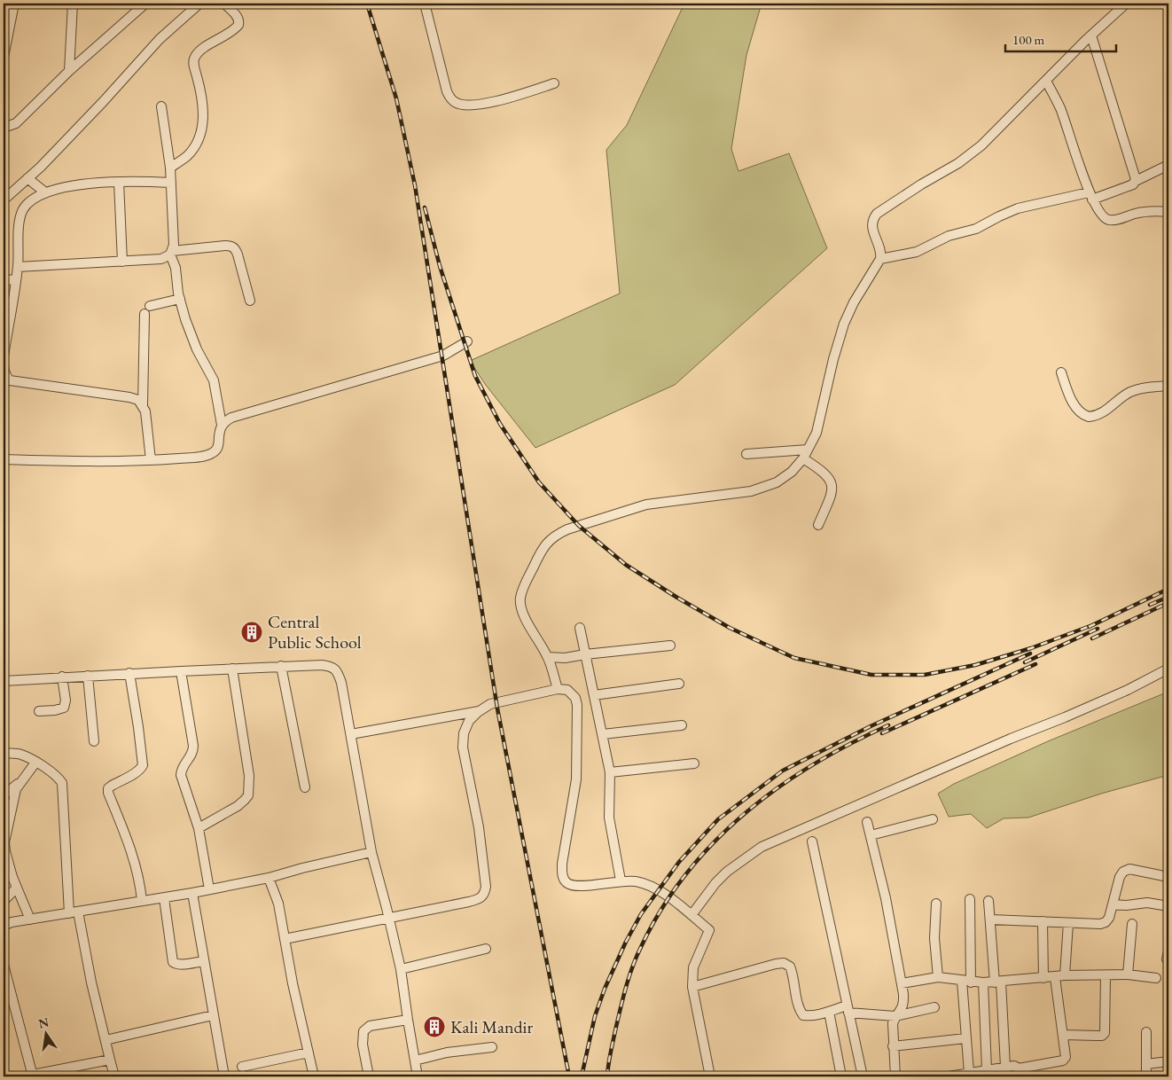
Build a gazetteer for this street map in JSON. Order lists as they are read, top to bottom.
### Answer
{
  "places": {
    "building": ["Central Public School", "Kali Mandir"]
  },
  "scale_bar": "100 m",
  "north": "top"
}
